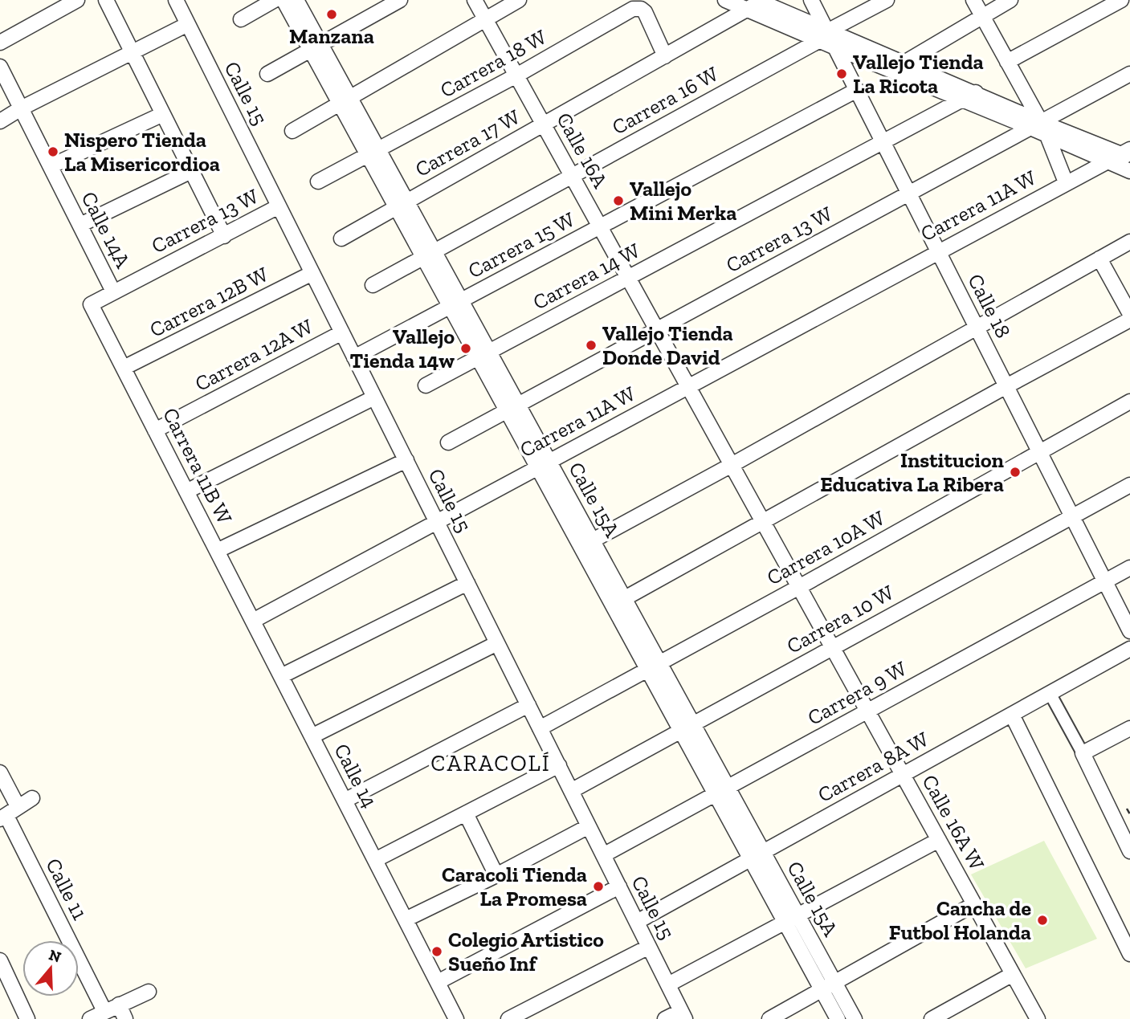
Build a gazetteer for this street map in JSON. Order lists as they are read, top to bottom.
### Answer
{
  "streets": {
    "street": [
      "Carrera 18 W",
      "Calle 15",
      "Carrera 16 W",
      "Carrera 17 W",
      "Calle 16A",
      "Carrera 11A W",
      "Carrera 13 W",
      "Calle 14A",
      "Carrera 15 W",
      "Carrera 14 W",
      "Carrera 12B W",
      "Calle 18",
      "Carrera 12A W",
      "Carrera 11B W",
      "Calle 15A",
      "Carrera 10A W",
      "Carrera 10 W",
      "Carrera 9 W",
      "Carrera 8A W",
      "Calle 14",
      "Calle 16A W",
      "Calle 11"
    ]
  },
  "crossings": [
    ["Carrera 18 W", "Carrera 17 W"],
    ["Carrera 18 W", "Calle 16A"],
    ["Carrera 18 W", "Calle 15A"],
    ["Calle 15", "Carrera 11A W"],
    ["Calle 15", "Carrera 13 W"],
    ["Calle 15", "Carrera 15 W"],
    ["Calle 15", "Carrera 12B W"],
    ["Calle 15", "Carrera 12A W"],
    ["Calle 15", "Carrera 11B W"],
    ["Calle 15", "Carrera 10A W"],
    ["Calle 15", "Carrera 10 W"],
    ["Calle 15", "Carrera 9 W"],
    ["Calle 15", "Carrera 8A W"],
    ["Carrera 16 W", "Calle 16A"],
    ["Carrera 16 W", "Calle 15A"],
    ["Carrera 17 W", "Calle 16A"],
    ["Carrera 17 W", "Calle 15A"],
    ["Calle 16A", "Carrera 11A W"],
    ["Calle 16A", "Carrera 13 W"],
    ["Calle 16A", "Carrera 15 W"],
    ["Calle 16A", "Carrera 14 W"],
    ["Calle 16A", "Carrera 10A W"],
    ["Calle 16A", "Calle 16A W"],
    ["Carrera 11A W", "Calle 18"],
    ["Carrera 11A W", "Calle 15A"],
    ["Carrera 11A W", "Calle 14"],
    ["Carrera 13 W", "Calle 14A"],
    ["Carrera 13 W", "Calle 18"],
    ["Carrera 13 W", "Carrera 11B W"],
    ["Carrera 13 W", "Calle 15A"],
    ["Carrera 15 W", "Calle 18"],
    ["Carrera 15 W", "Calle 15A"],
    ["Carrera 14 W", "Calle 18"],
    ["Carrera 14 W", "Calle 15A"],
    ["Carrera 12B W", "Carrera 11B W"],
    ["Calle 18", "Carrera 10A W"],
    ["Calle 18", "Carrera 10 W"],
    ["Calle 18", "Carrera 9 W"],
    ["Carrera 12A W", "Carrera 11B W"],
    ["Carrera 11B W", "Calle 14"],
    ["Calle 15A", "Carrera 10A W"],
    ["Calle 15A", "Carrera 10 W"],
    ["Calle 15A", "Carrera 9 W"],
    ["Calle 15A", "Carrera 8A W"],
    ["Carrera 10A W", "Calle 16A W"],
    ["Carrera 10 W", "Calle 16A W"],
    ["Carrera 9 W", "Calle 16A W"],
    ["Carrera 8A W", "Calle 16A W"]
  ],
  "districts": ["CARACOLÍ"],
  "places": [
    "Manzana",
    "Vallejo Tienda La Ricota",
    "Nispero Tienda La Misericordioa",
    "Vallejo Mini Merka",
    "Vallejo Tienda Donde David",
    "Vallejo Tienda 14w",
    "Institucion Educativa La Ribera",
    "Caracoli Tienda La Promesa",
    "Cancha de Futbol Holanda",
    "Colegio Artistico Sueño Inf"
  ],
  "north": "top"
}
